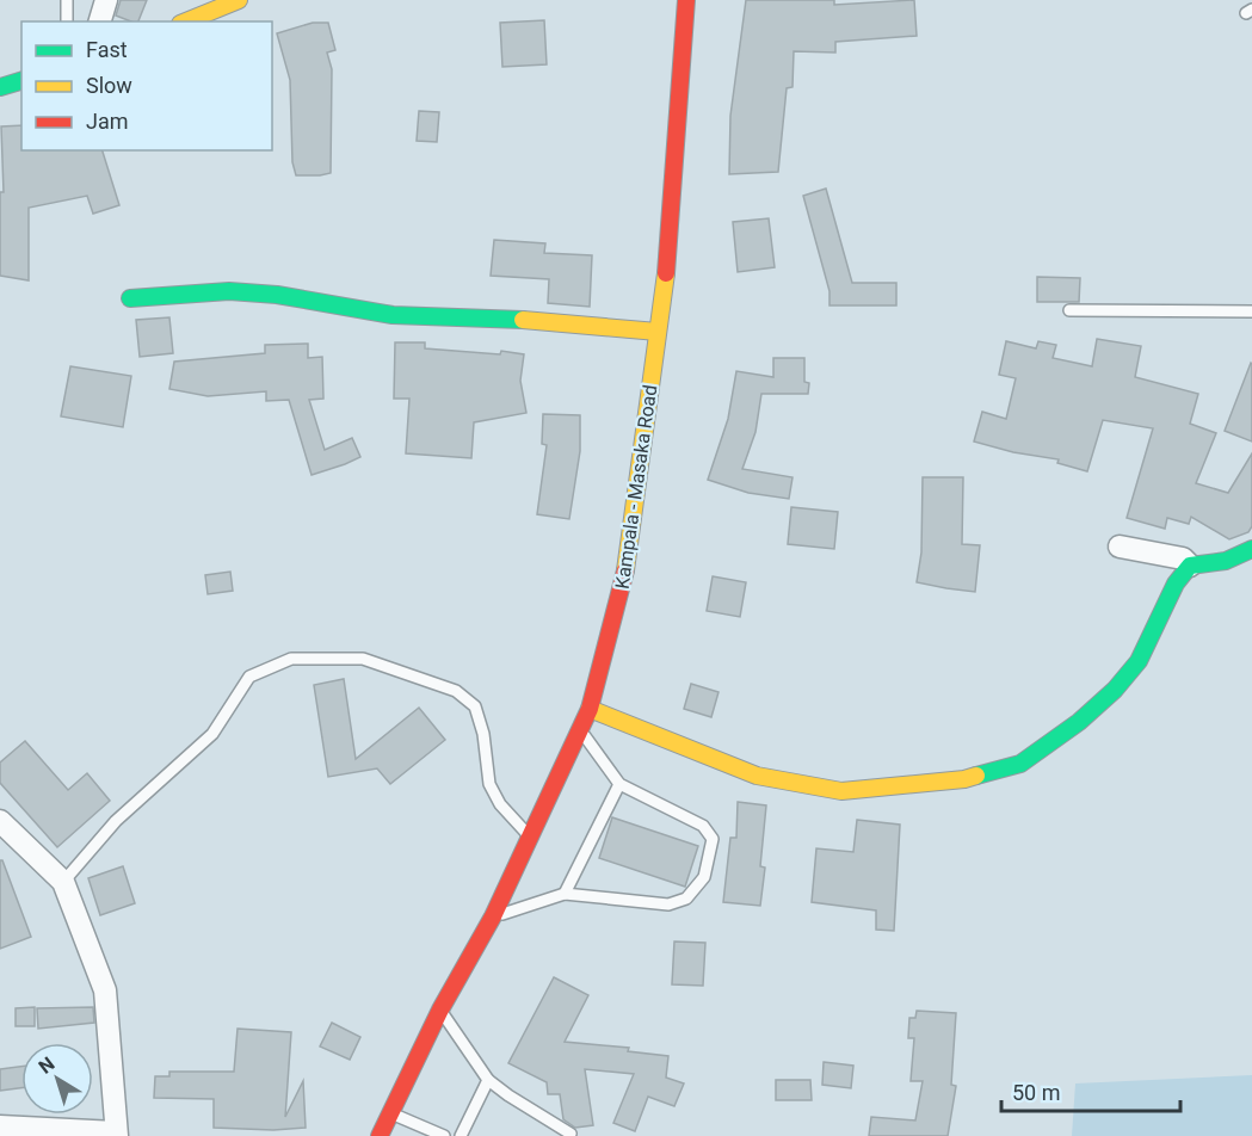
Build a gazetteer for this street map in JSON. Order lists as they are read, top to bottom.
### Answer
{
  "streets": {
    "street": ["Kampala - Masaka Road"]
  },
  "legend": ["Fast", "Slow", "Jam"],
  "scale_bar": "50 m",
  "north": "top left"
}
